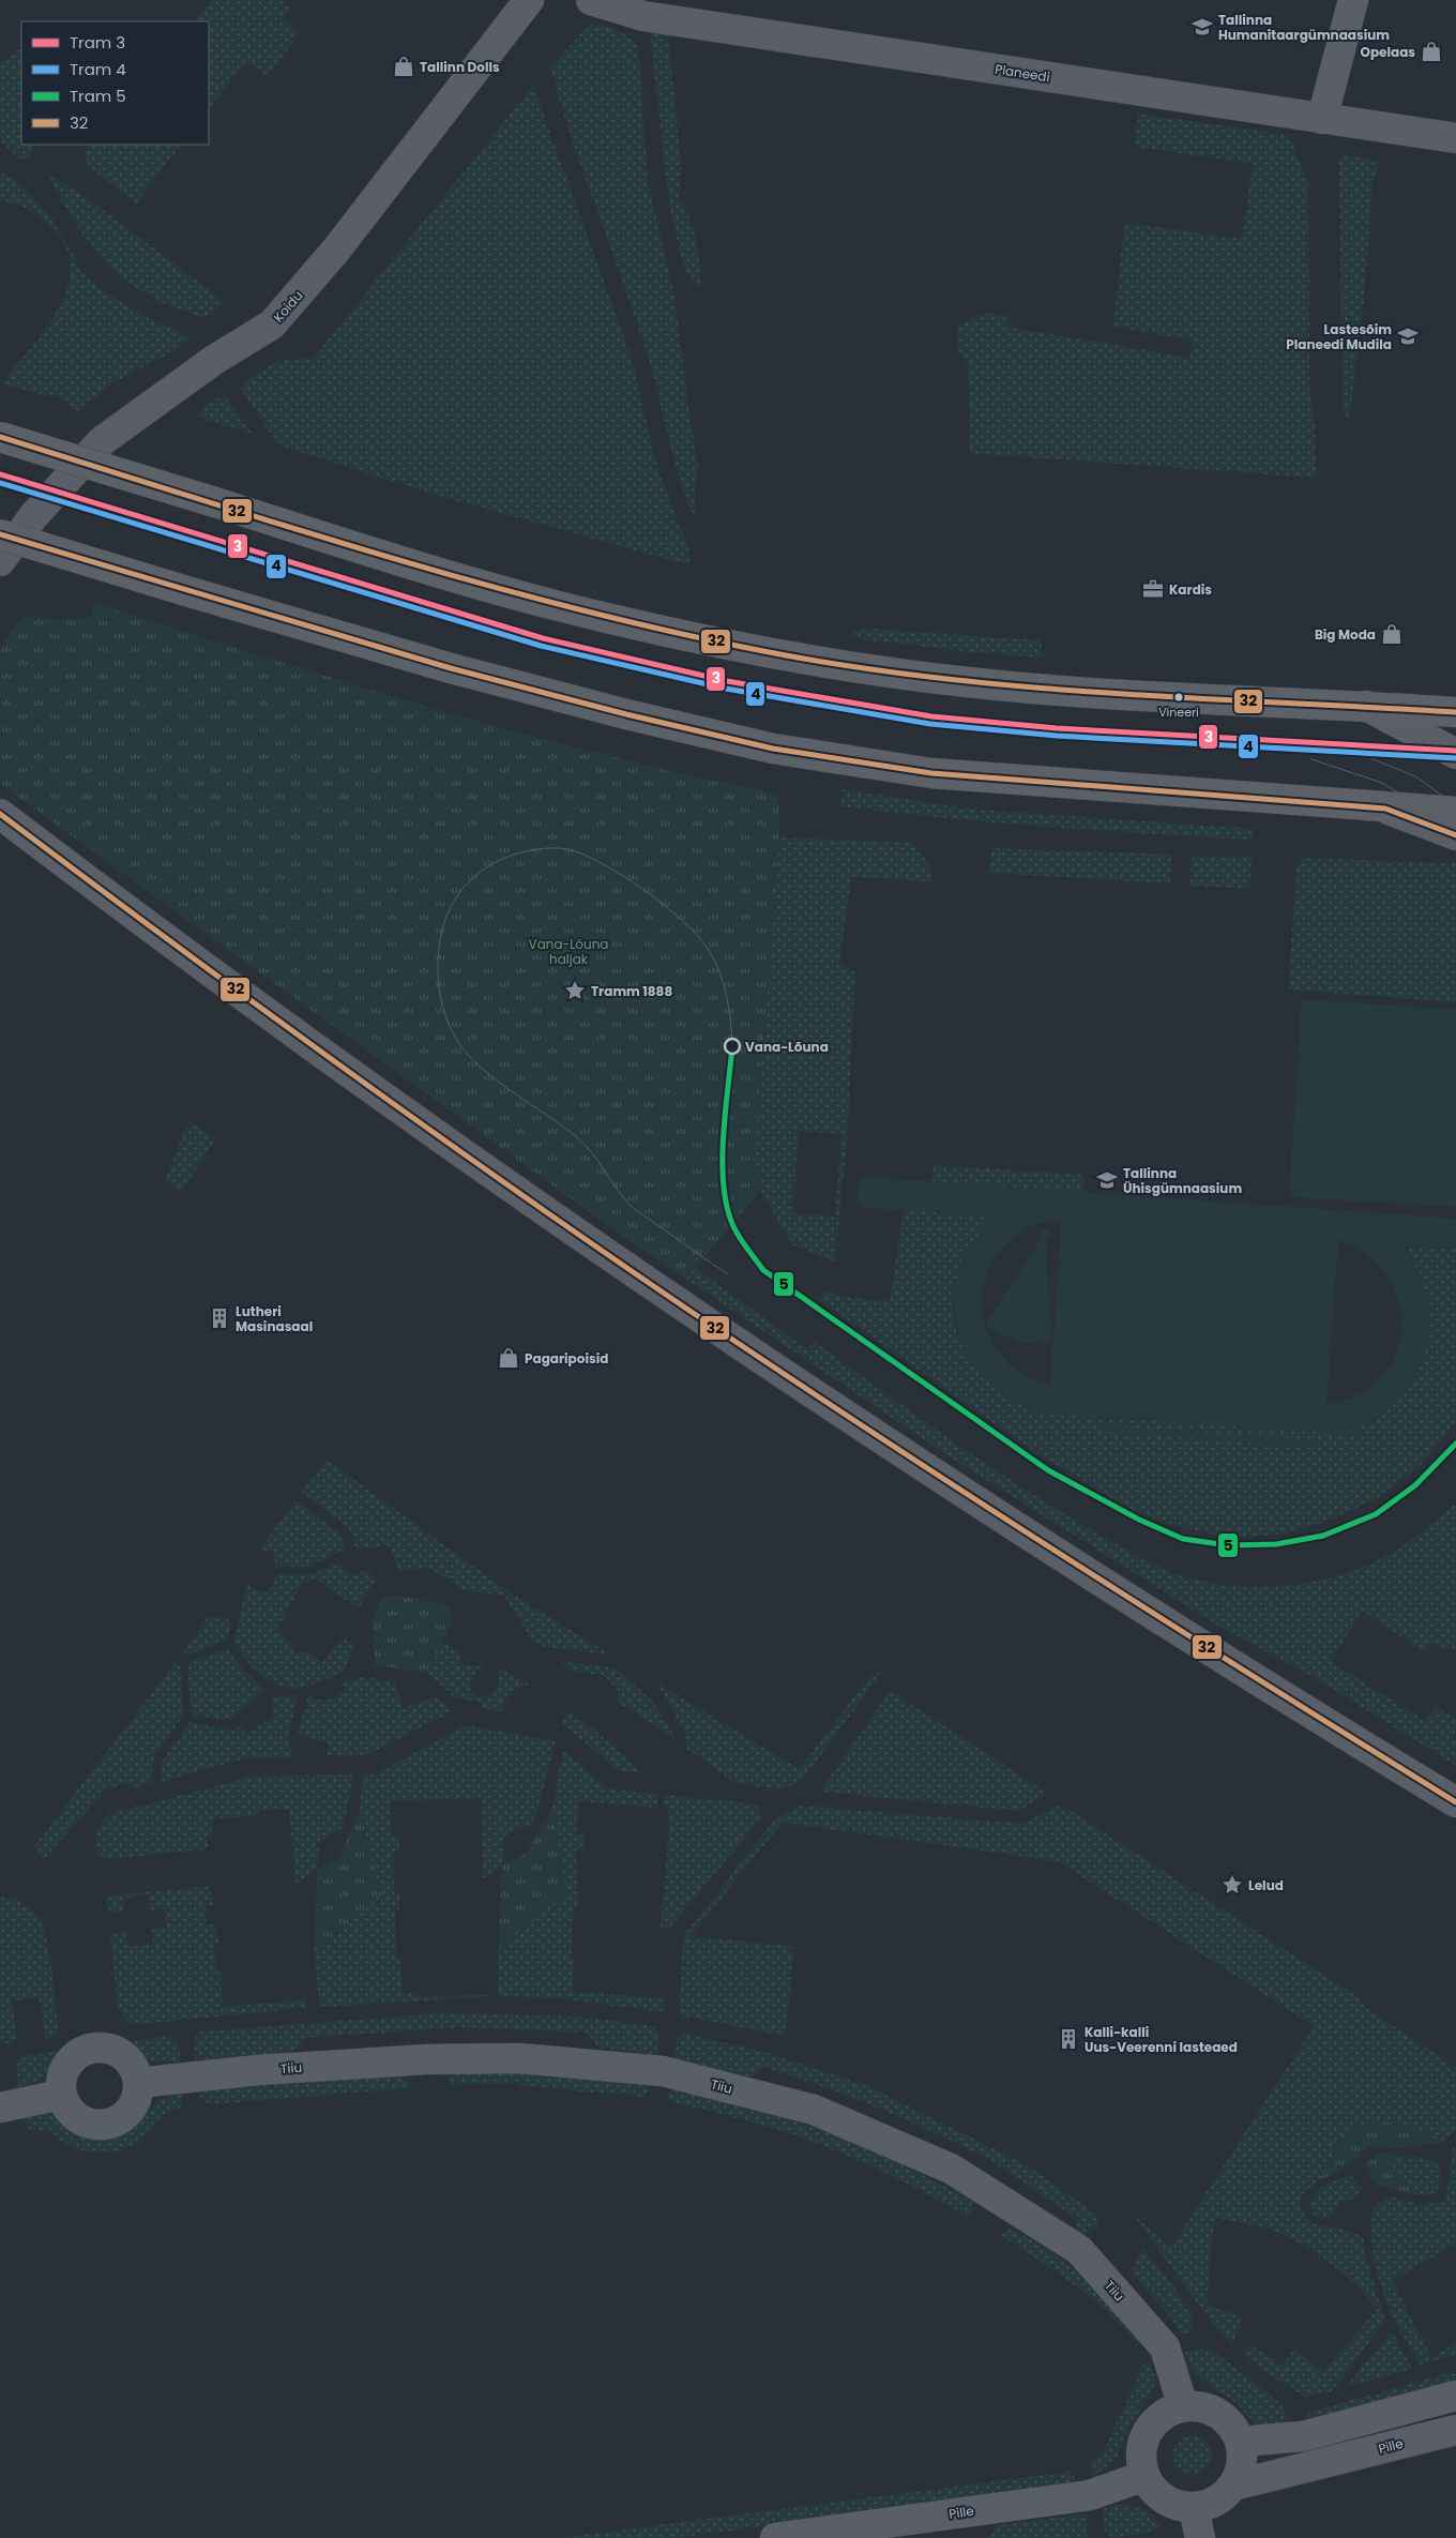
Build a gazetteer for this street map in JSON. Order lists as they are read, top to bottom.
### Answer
{
  "streets": {
    "street": [
      "Planeedi",
      "Koidu",
      "Tiiu",
      "Pille"
    ]
  },
  "crossings": [
    ["Tiiu", "Pille"]
  ],
  "parks": ["Vana-Lõuna haljak"],
  "places": {
    "school or university": ["Tallinna Humanitaargümnaasium", "Lastesõim Planeedi Mudila", "Tallinna Ühisgümnaasium"],
    "shop": [
      "Opelaas",
      "Tallinn Dolls",
      "Big Moda",
      "Pagaripoisid"
    ],
    "office": ["Kardis"],
    "other": ["Vineeri", "Vana-Lõuna"],
    "place": ["Tramm 1888", "Lelud"],
    "building": ["Lutheri Masinasaal", "Kalli-kalli Uus-Veerenni lasteaed"]
  },
  "lines": [
    "transit line 32",
    "tram line 3",
    "tram line 4",
    "tram line 5"
  ],
  "legend": [
    "Tram 3",
    "Tram 4",
    "Tram 5",
    "32"
  ]
}
